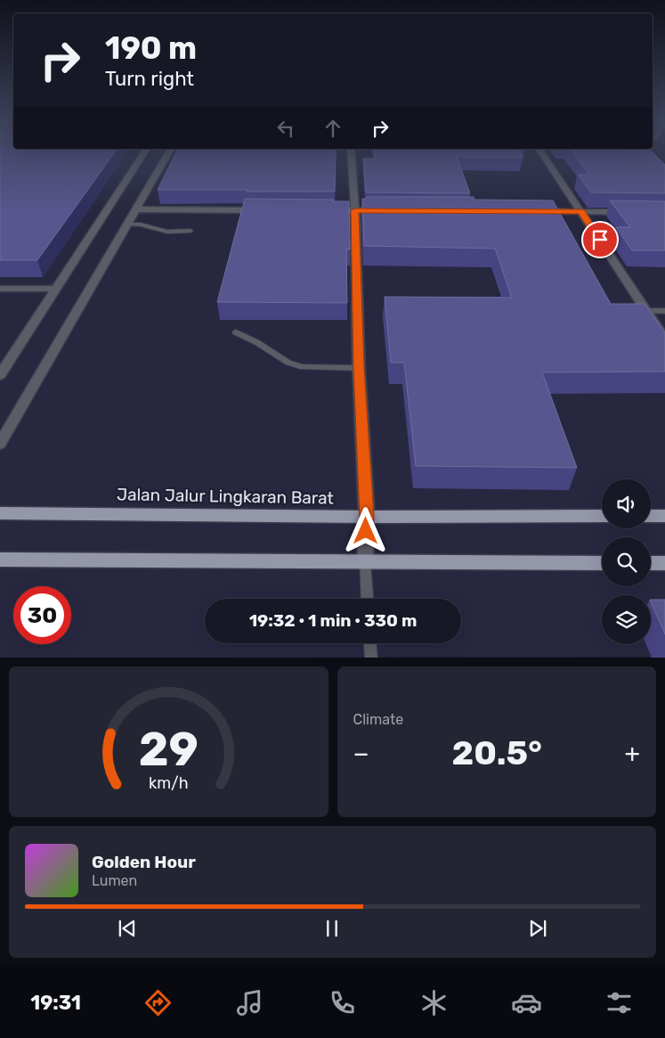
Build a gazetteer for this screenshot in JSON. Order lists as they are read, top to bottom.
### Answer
{
  "streets": {
    "main road": ["Jalan Jalur Lingkaran Barat"]
  },
  "page": {
    "turn": ["190 m", "Turn right"],
    "limit": "30",
    "trip": "19:32 · 1 min · 330 m",
    "tile": "Climate",
    "heat": ["−", "20.5°", "+"],
    "song": ["Golden Hour", "Lumen"],
    "tabs": "19:31",
    "gauge": ["29", "km/h"]
  }
}
